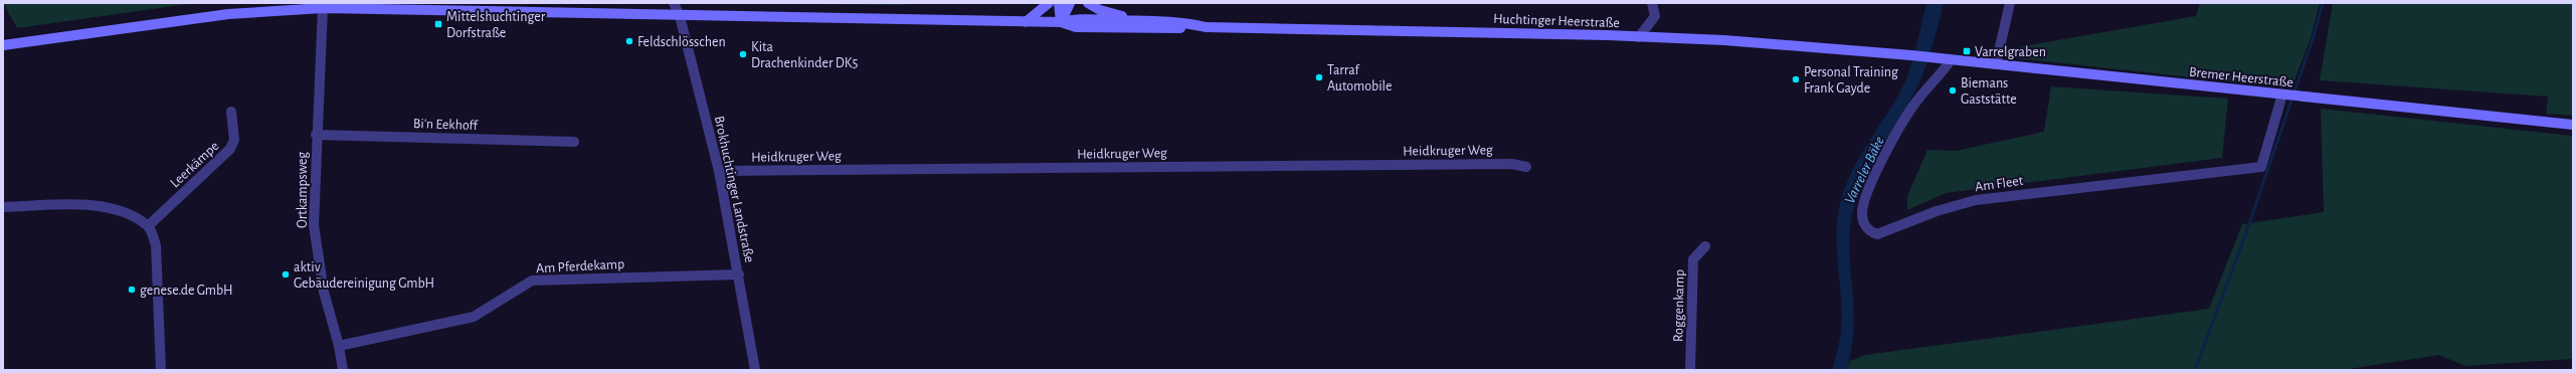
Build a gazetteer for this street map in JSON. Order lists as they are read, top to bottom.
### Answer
{
  "streets": {
    "main road": ["Huchtinger Heerstraße", "Bremer Heerstraße"],
    "street": [
      "Bi'n Eekhoff",
      "Heidkruger Weg",
      "Leerkämpe",
      "Am Fleet",
      "Brokhuchtinger Landstraße",
      "Ortkampsweg",
      "Am Pferdekamp",
      "Roggenkamp"
    ]
  },
  "crossings": [
    ["Huchtinger Heerstraße", "Bremer Heerstraße"],
    ["Huchtinger Heerstraße", "Brokhuchtinger Landstraße"],
    ["Huchtinger Heerstraße", "Ortkampsweg"],
    ["Bremer Heerstraße", "Am Fleet"],
    ["Bi'n Eekhoff", "Ortkampsweg"],
    ["Heidkruger Weg", "Brokhuchtinger Landstraße"],
    ["Brokhuchtinger Landstraße", "Am Pferdekamp"],
    ["Ortkampsweg", "Am Pferdekamp"]
  ],
  "water": ["Varreler Bäke"],
  "places": {
    "transit": ["Mittelshuchtinger Dorfstraße", "Varrelgraben"],
    "other": [
      "Feldschlösschen",
      "Kita Drachenkinder DK5",
      "Tarraf Automobile",
      "Personal Training Frank Gayde",
      "Biemans Gaststätte",
      "aktiv Gebäudereinigung GmbH",
      "genese.de GmbH"
    ]
  }
}
